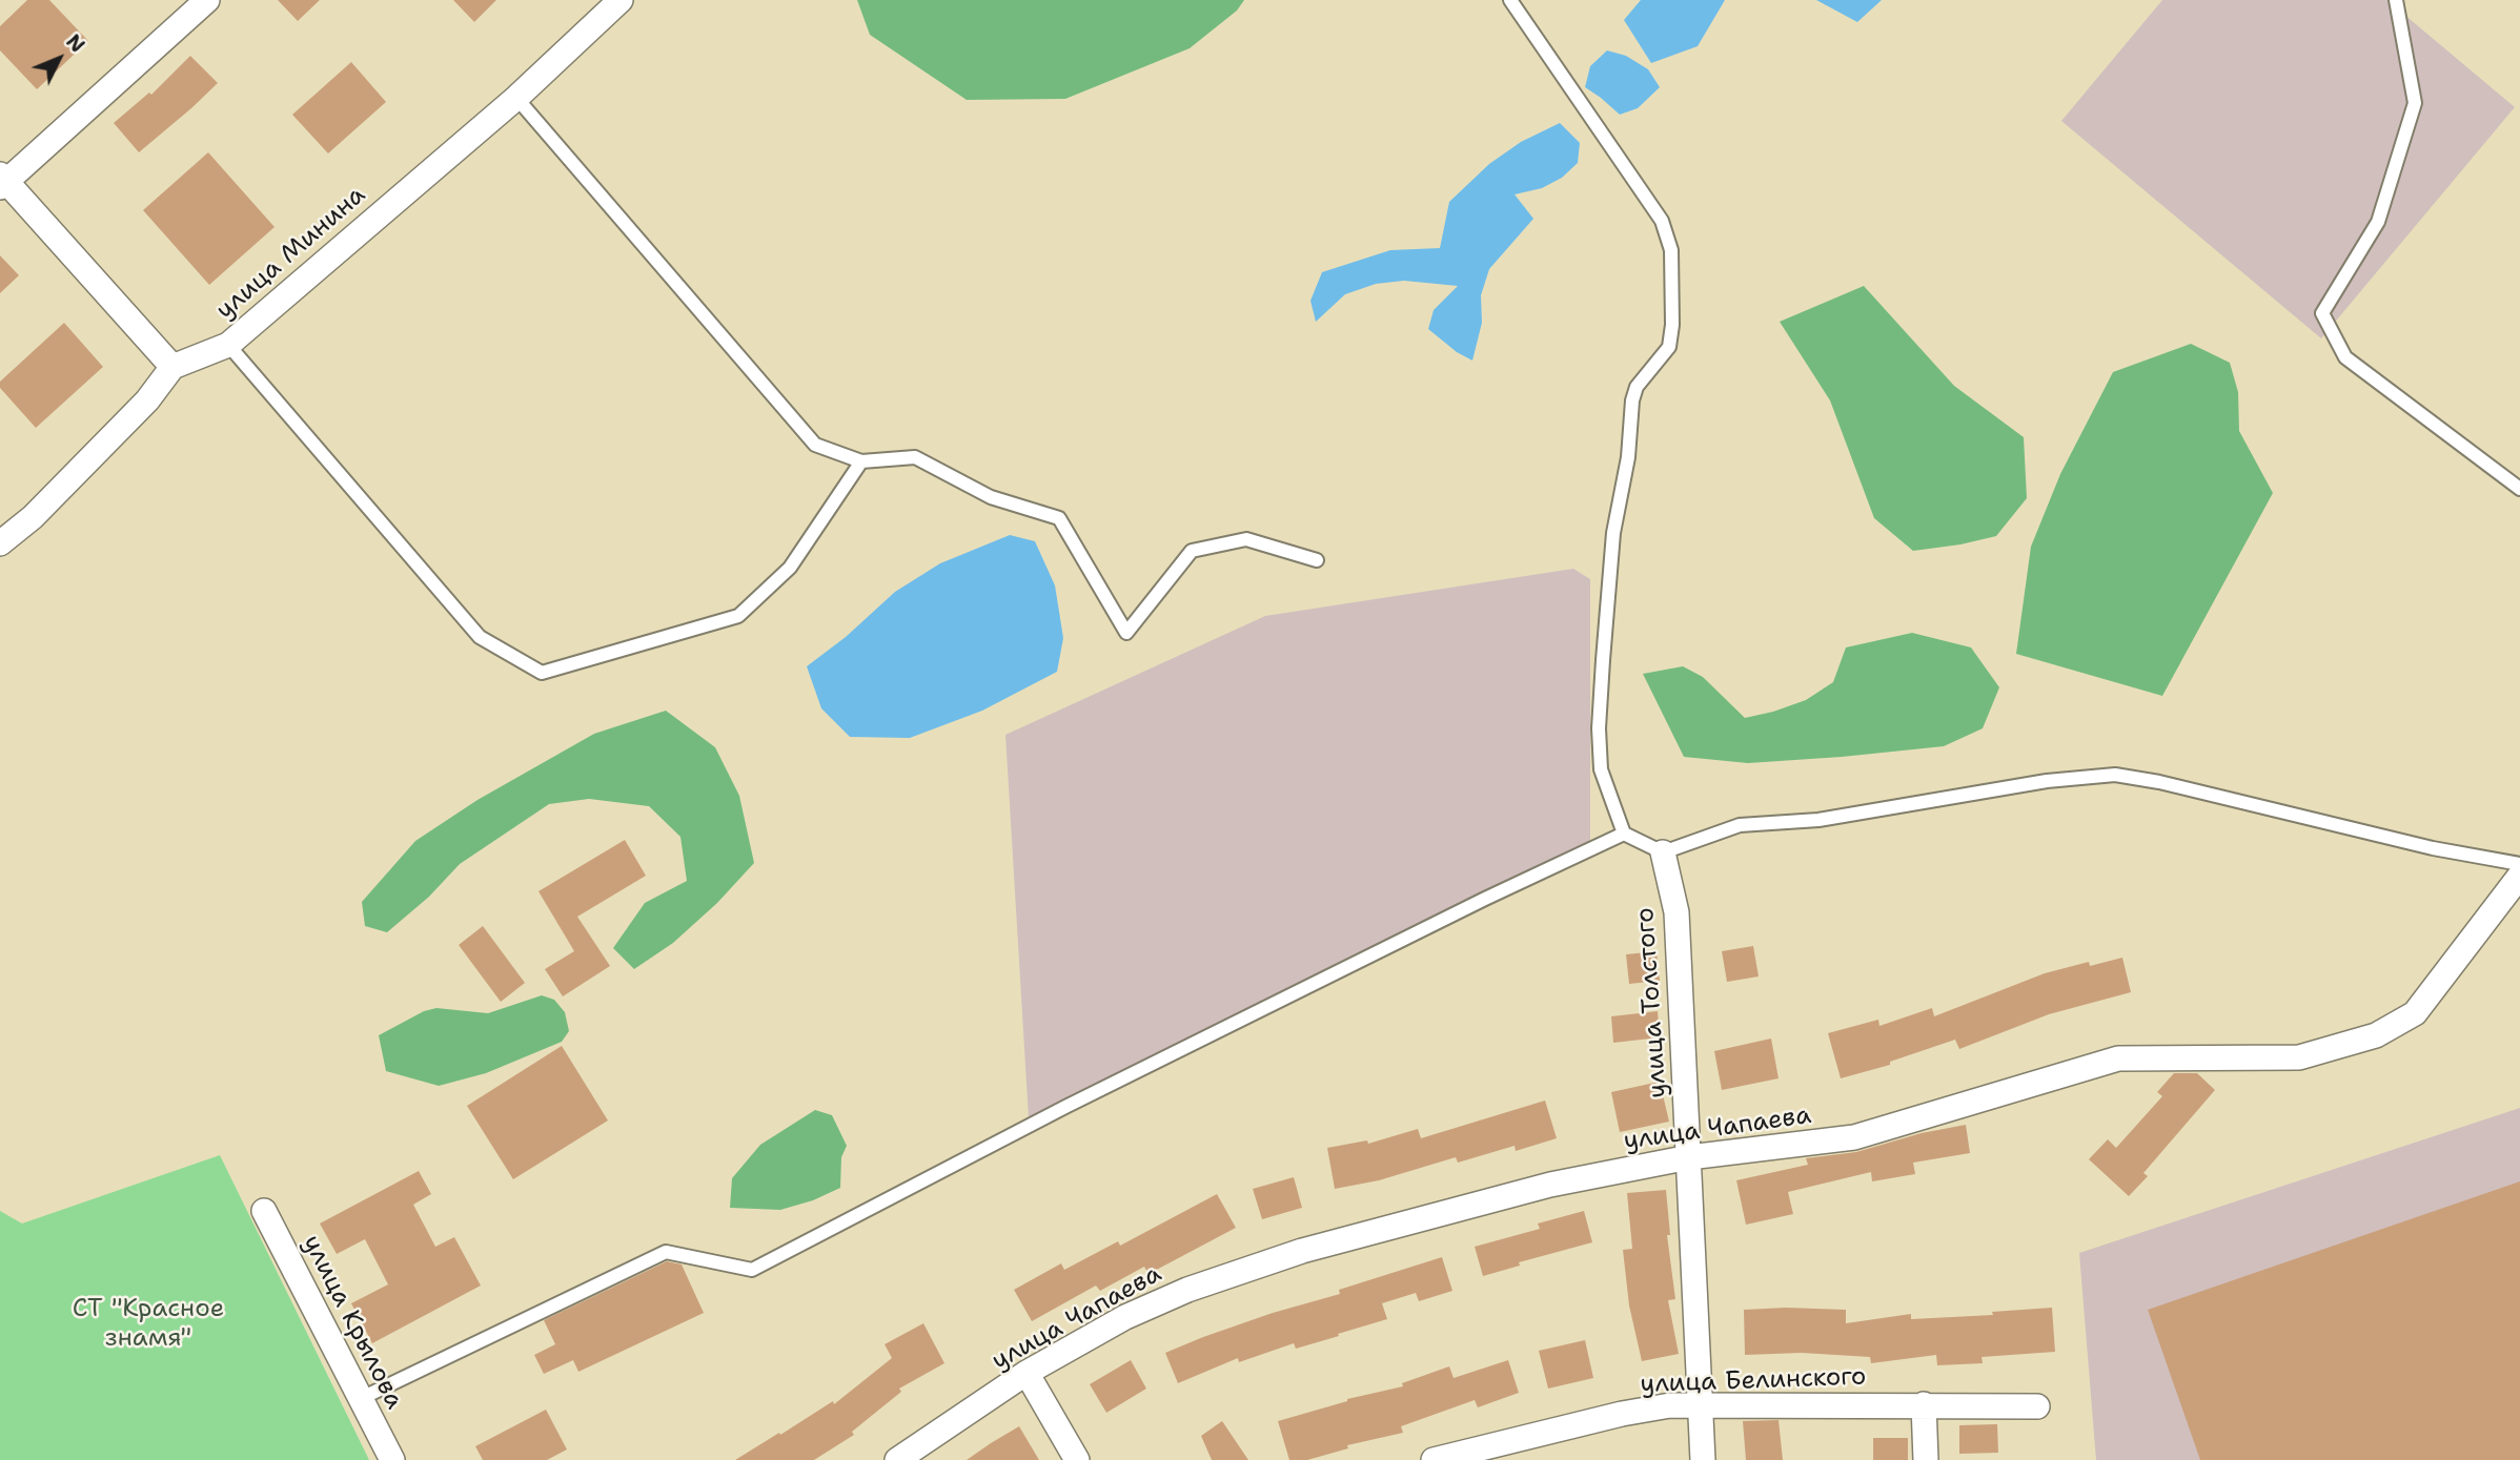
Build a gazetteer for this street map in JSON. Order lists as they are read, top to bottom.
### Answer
{
  "streets": {
    "street": [
      "улица Минина",
      "улица Толстого",
      "улица Чапаева",
      "улица Крылова",
      "улица Белинского"
    ]
  },
  "crossings": [
    ["улица Толстого", "улица Чапаева"],
    ["улица Толстого", "улица Белинского"]
  ],
  "parks": ["СТ \"Красное знамя\""],
  "north": "top right"
}
